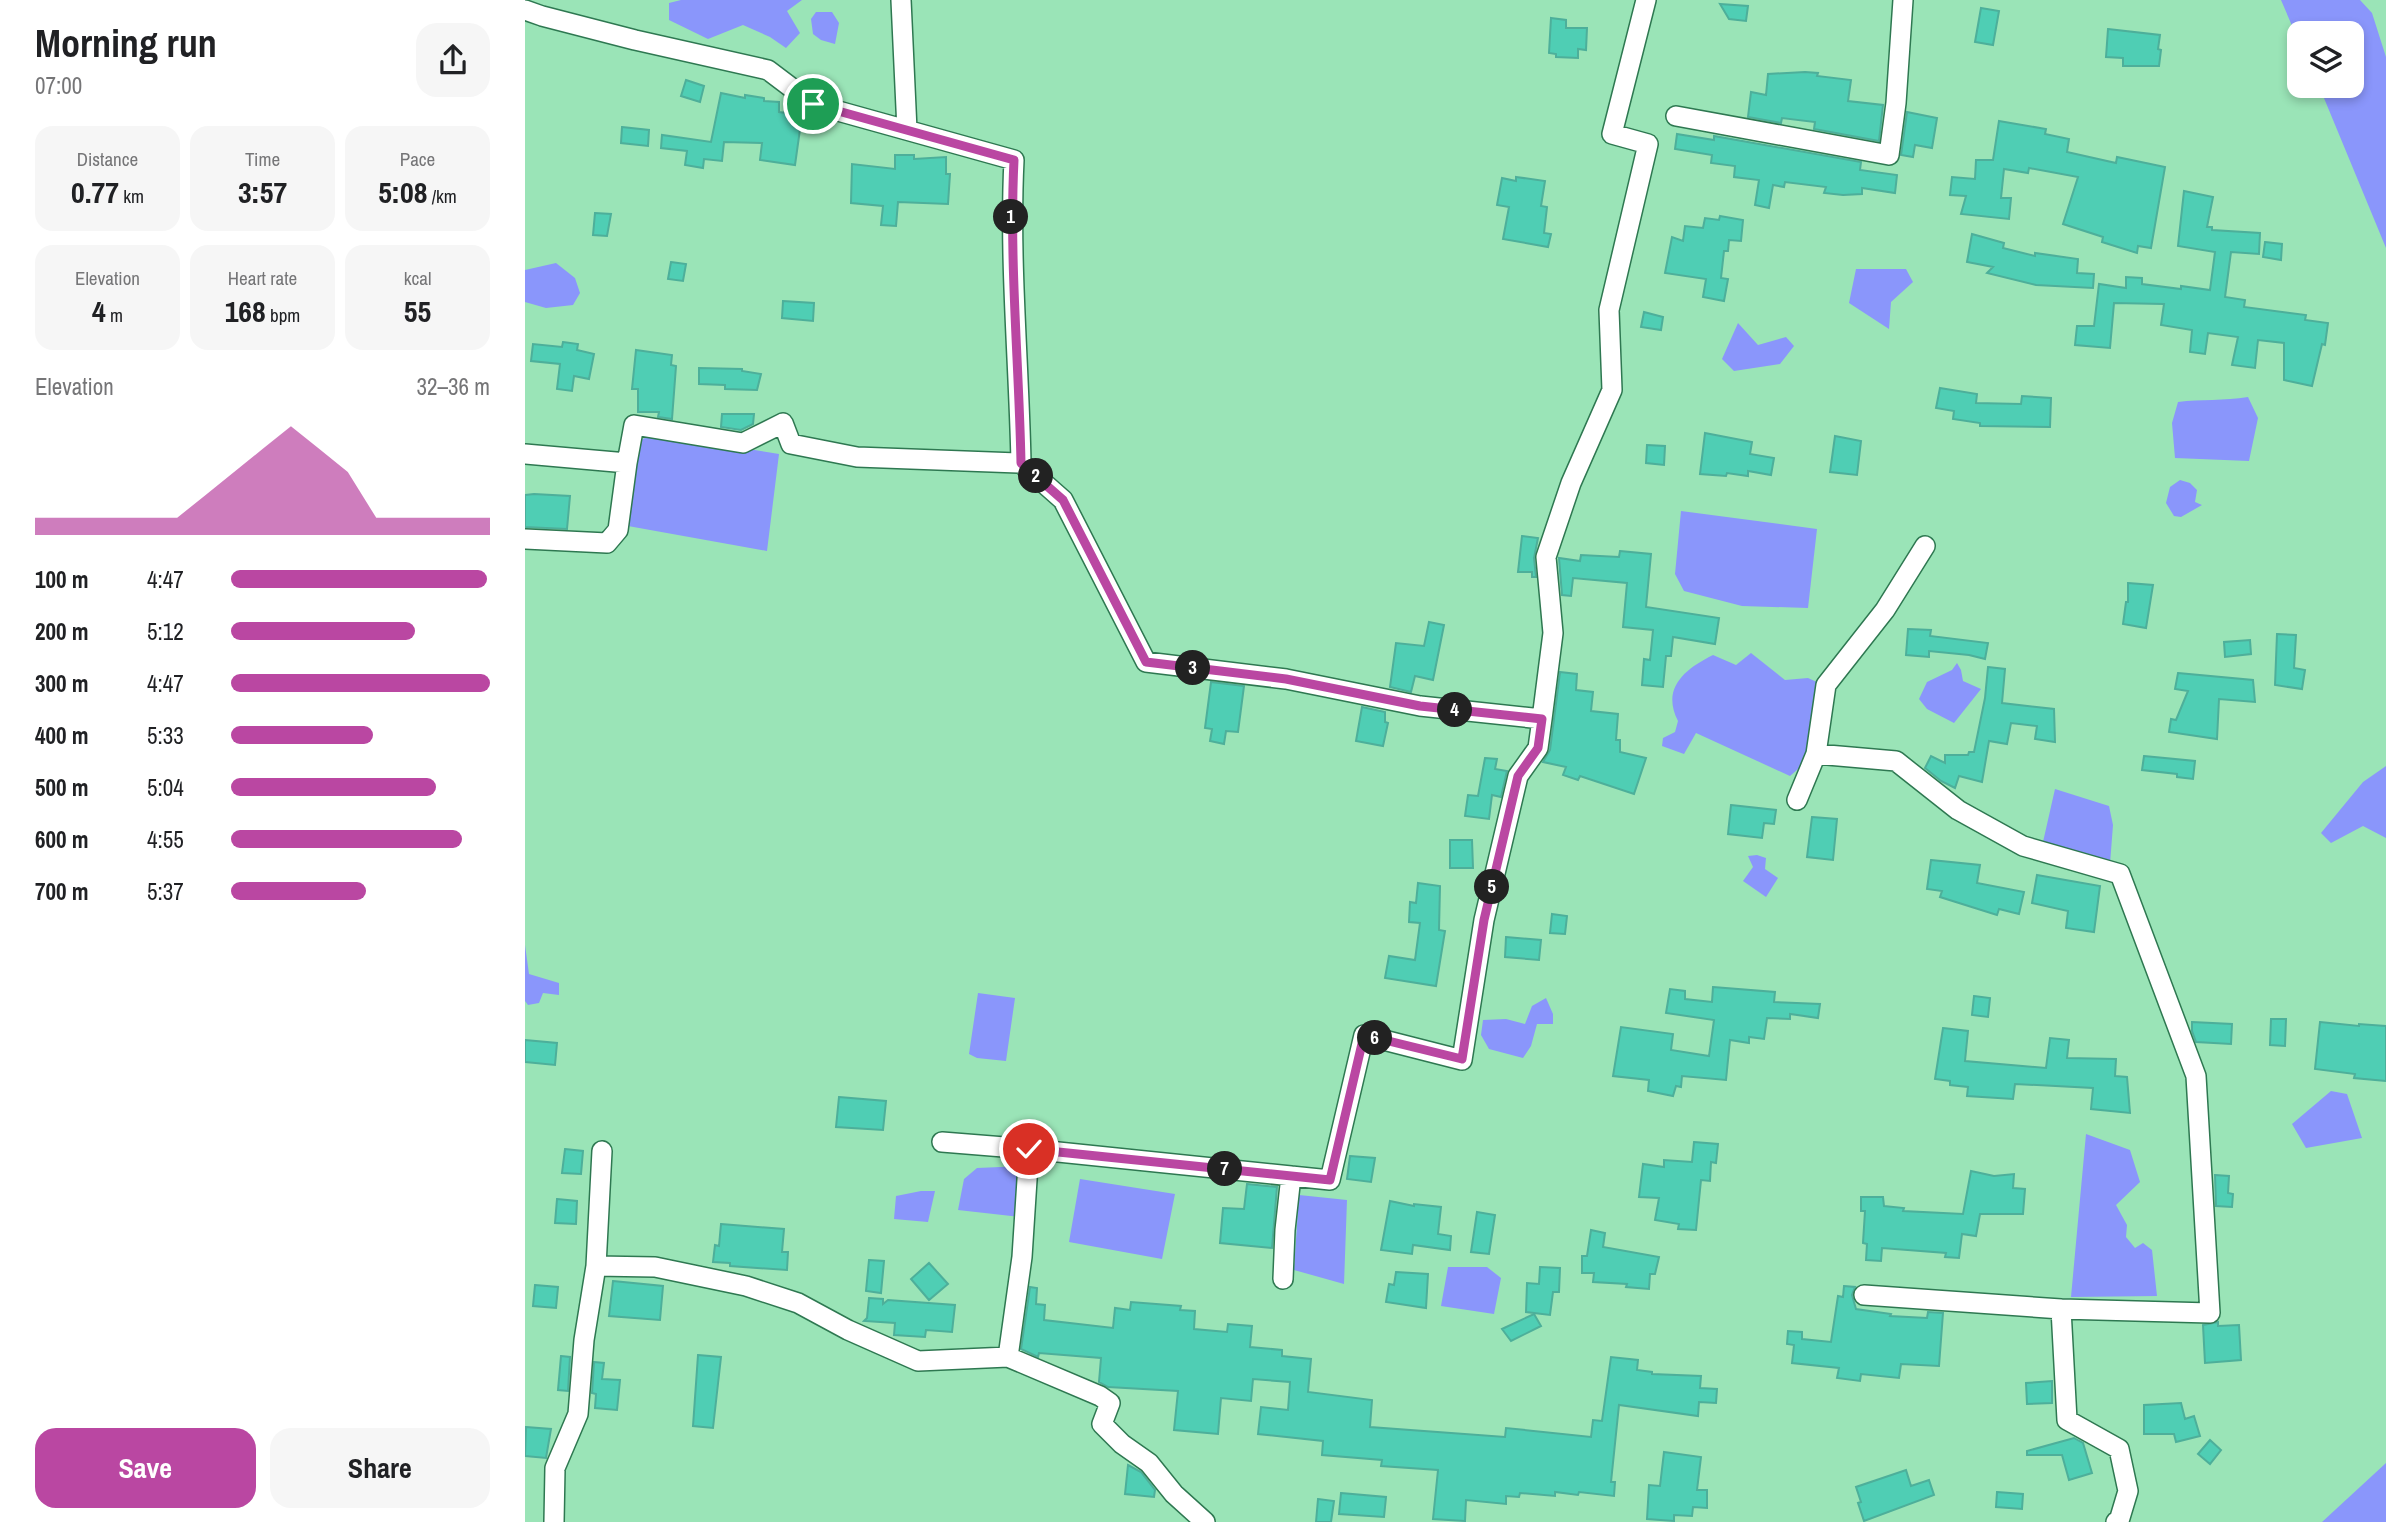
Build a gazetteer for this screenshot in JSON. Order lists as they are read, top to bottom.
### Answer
{
  "page": {
    "heading": ["Morning run", "07:00"],
    "stats": [
      ["Distance", "0.77 km"],
      ["Time", "3:57"],
      ["Pace", "5:08 /km"],
      ["Elevation", "4 m"],
      ["Heart rate", "168 bpm"],
      ["kcal", "55"]
    ],
    "pins": [
      "1",
      "2",
      "3",
      "4",
      "5",
      "6",
      "7"
    ],
    "chart": ["Elevation", "32–36 m"],
    "list": [
      {
        "name": "100 m",
        "note": "4:47"
      },
      {
        "name": "200 m",
        "note": "5:12"
      },
      {
        "name": "300 m",
        "note": "4:47"
      },
      {
        "name": "400 m",
        "note": "5:33"
      },
      {
        "name": "500 m",
        "note": "5:04"
      },
      {
        "name": "600 m",
        "note": "4:55"
      },
      {
        "name": "700 m",
        "note": "5:37"
      }
    ],
    "buttons": ["Save", "Share"]
  }
}
